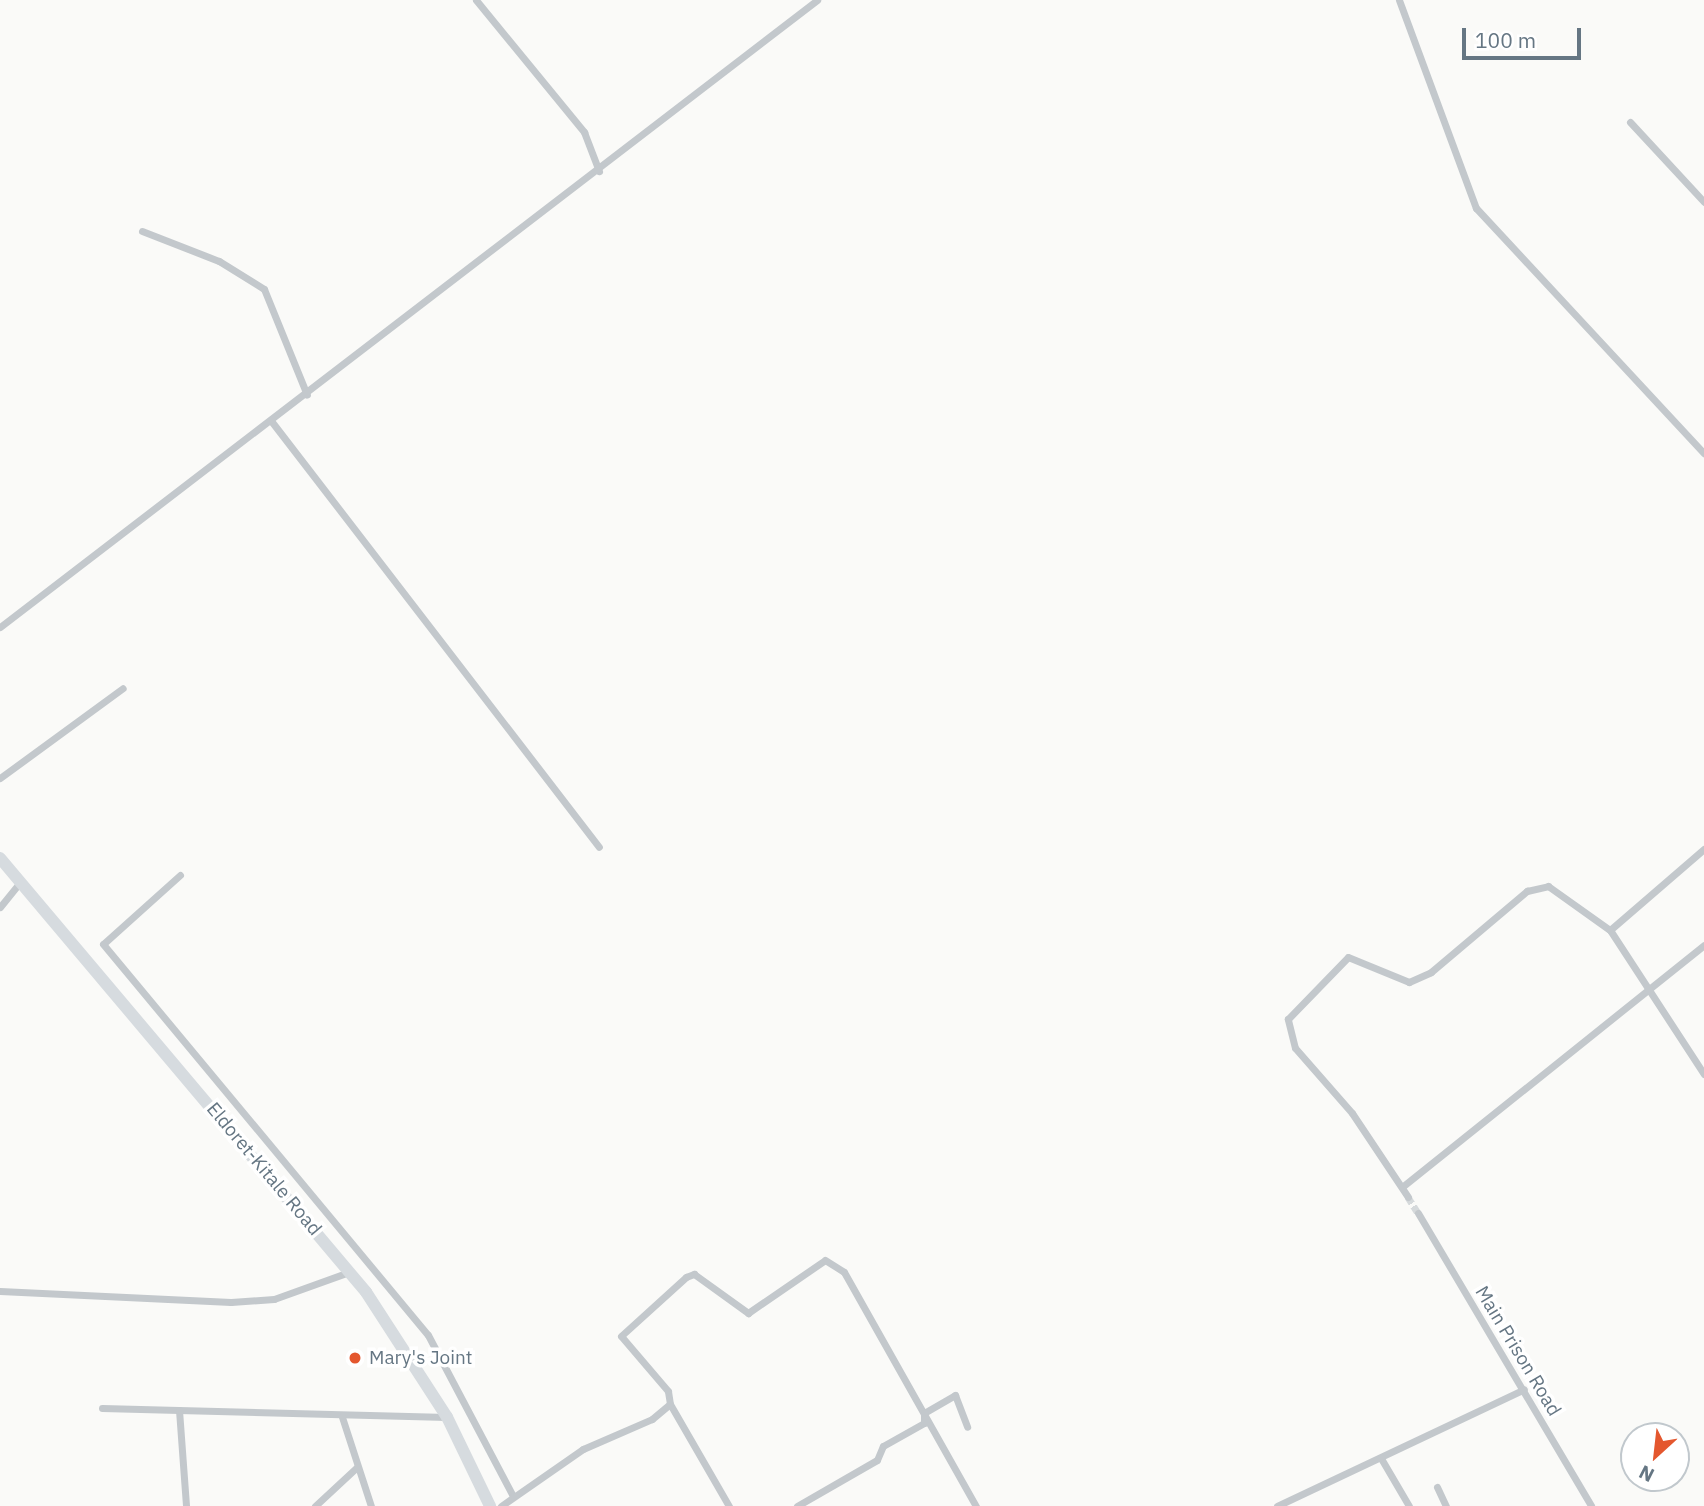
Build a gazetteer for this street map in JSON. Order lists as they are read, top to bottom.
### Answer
{
  "streets": {
    "highway": ["Eldoret-Kitale Road"],
    "street": ["Main Prison Road"]
  },
  "places": ["Mary's Joint"],
  "scale_bar": "100 m",
  "north": "bottom left"
}
